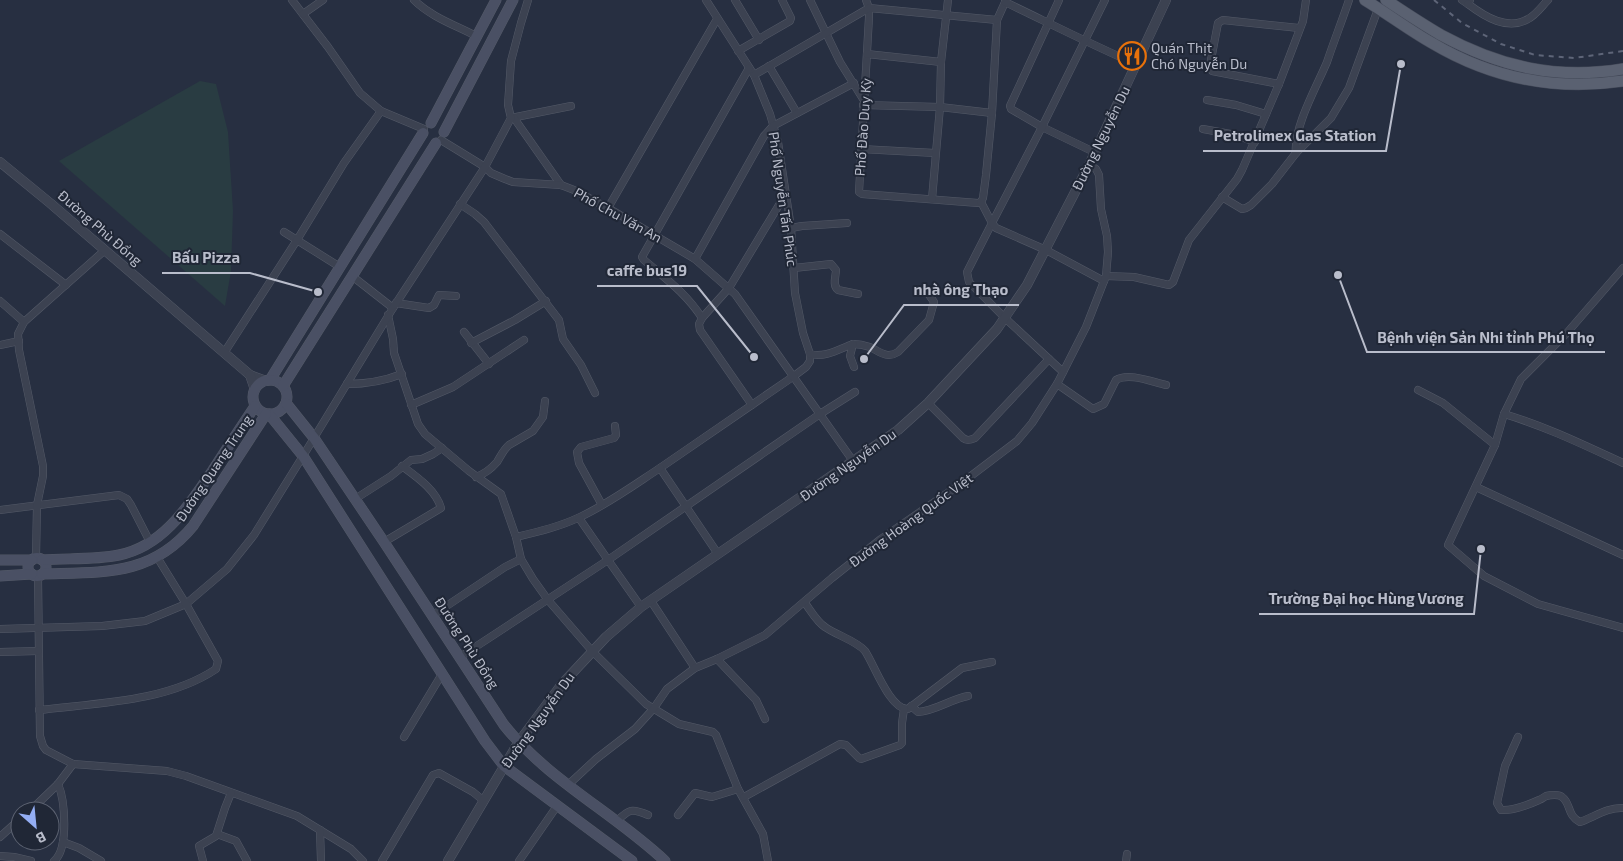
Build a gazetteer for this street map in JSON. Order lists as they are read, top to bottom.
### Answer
{
  "streets": {
    "main road": ["Đường Phù Đổng", "Đường Quang Trung"],
    "street": [
      "Phố Đào Duy Kỳ",
      "Đường Nguyễn Du",
      "Phố Nguyễn Tấn Phúc",
      "Phố Chu Văn An",
      "Đường Hoàng Quốc Việt"
    ]
  },
  "crossings": [
    ["Đường Nguyễn Du", "Phố Chu Văn An"],
    ["Đường Nguyễn Du", "Đường Phù Đổng"],
    ["Đường Nguyễn Du", "Đường Hoàng Quốc Việt"],
    ["Đường Phù Đổng", "Đường Quang Trung"],
    ["Đường Phù Đổng", "Đường Hoàng Quốc Việt"]
  ],
  "places": {
    "restaurant": ["Quán Thịt Chó Nguyễn Du"],
    "other": [
      "Petrolimex Gas Station",
      "Bệnh viện Sản Nhi tỉnh Phú Thọ",
      "Bấu Pizza",
      "caffe bus19",
      "nhà ông Thạo",
      "Trường Đại học Hùng Vương"
    ]
  },
  "north": "bottom right"
}
